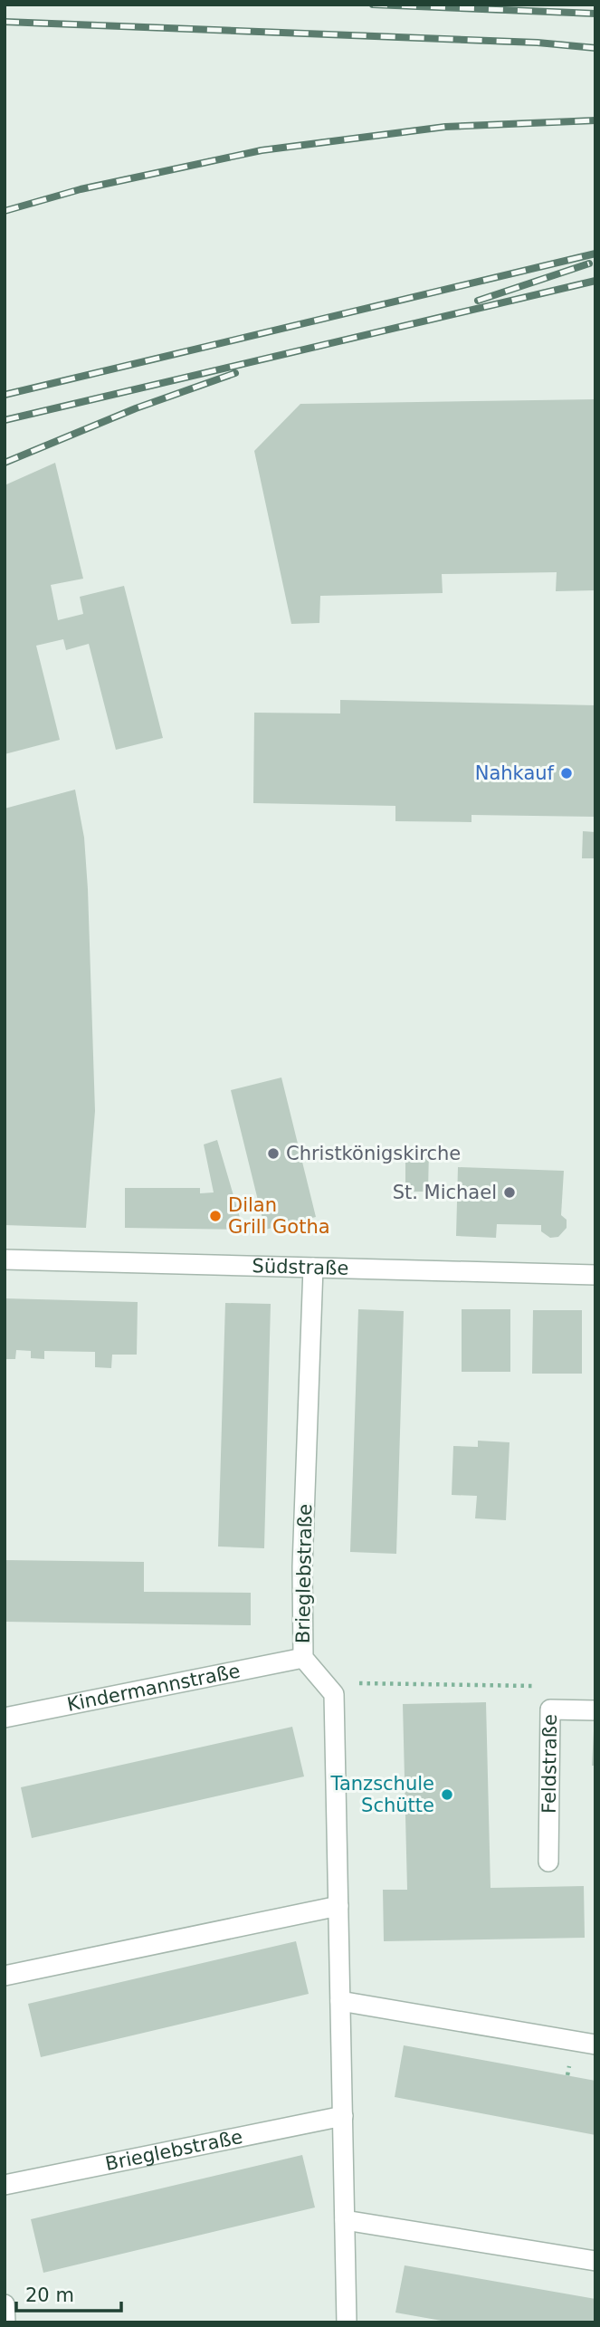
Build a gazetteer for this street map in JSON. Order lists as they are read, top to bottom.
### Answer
{
  "streets": {
    "street": [
      "Südstraße",
      "Brieglebstraße",
      "Kindermannstraße",
      "Feldstraße"
    ]
  },
  "crossings": [
    ["Südstraße", "Brieglebstraße"],
    ["Brieglebstraße", "Kindermannstraße"]
  ],
  "places": [
    "Nahkauf",
    "Christkönigskirche",
    "St. Michael",
    "Dilan Grill Gotha",
    "Tanzschule Schütte"
  ],
  "scale_bar": "20 m"
}
